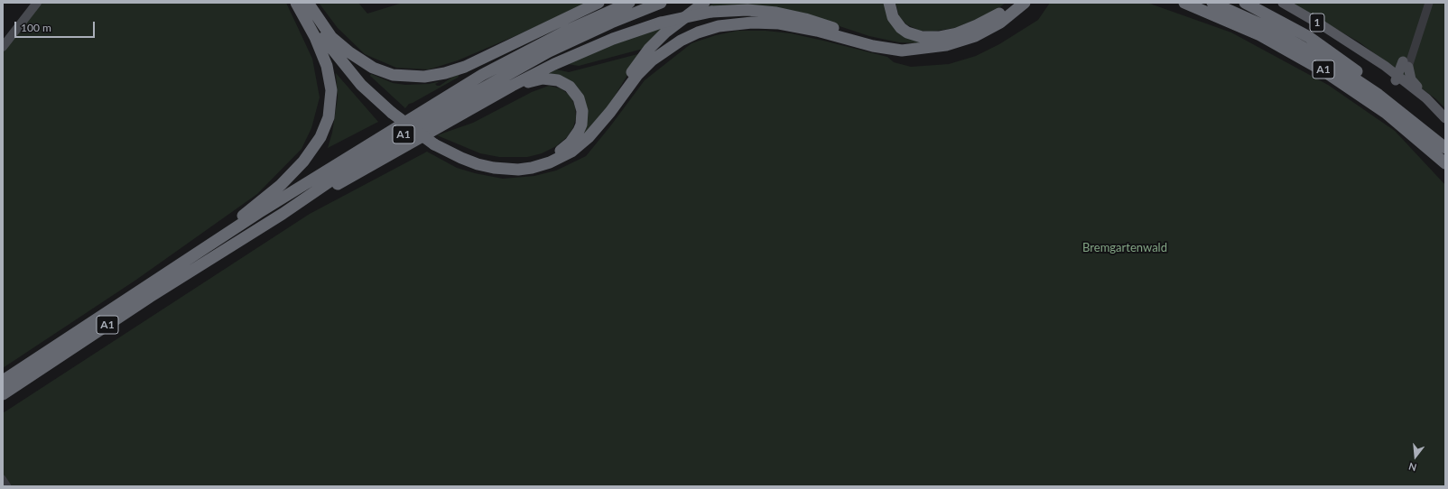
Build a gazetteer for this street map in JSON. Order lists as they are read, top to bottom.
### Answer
{
  "streets": {
    "highway": ["A1"],
    "main road": ["1"]
  },
  "parks": ["Bremgartenwald"],
  "scale_bar": "100 m",
  "north": "bottom"
}
